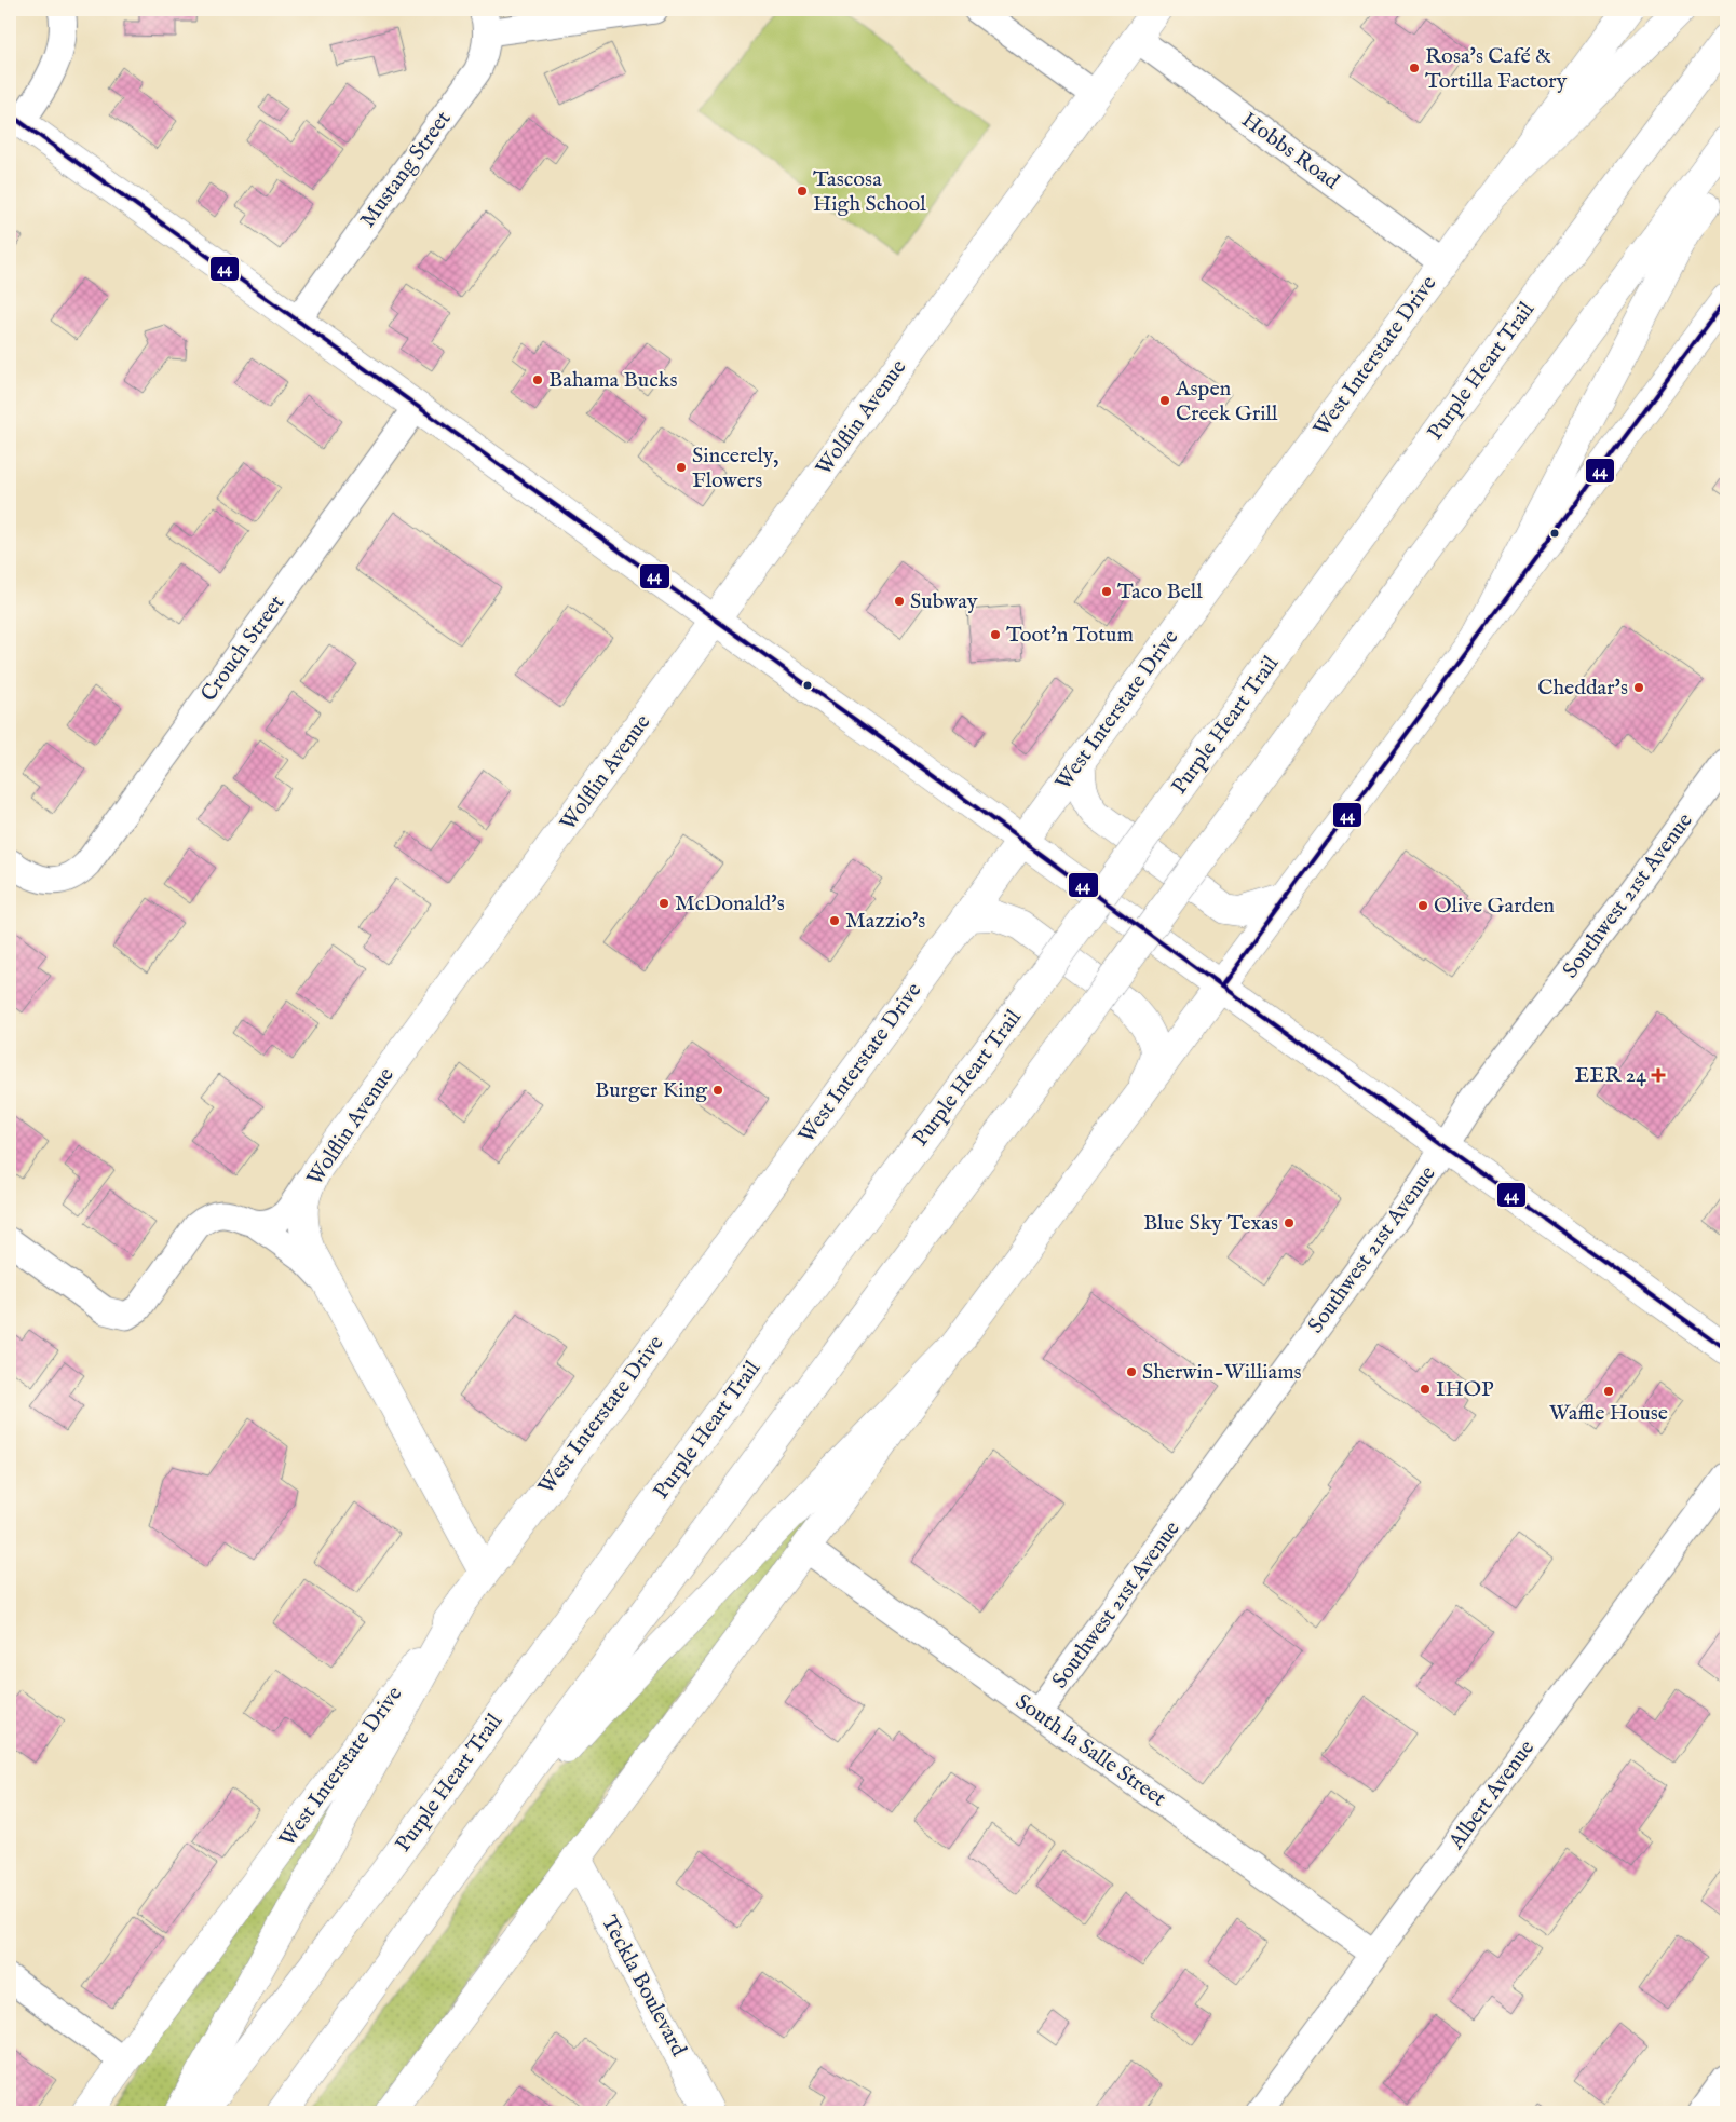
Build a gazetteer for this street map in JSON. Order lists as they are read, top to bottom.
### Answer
{
  "streets": {
    "main road": [
      "West Interstate Drive",
      "Purple Heart Trail",
      "Wolflin Avenue",
      "Teckla Boulevard"
    ],
    "street": [
      "Hobbs Road",
      "Mustang Street",
      "Crouch Street",
      "Southwest 21st Avenue",
      "South la Salle Street",
      "Albert Avenue"
    ]
  },
  "crossings": [
    ["Hobbs Road", "West Interstate Drive"],
    ["Hobbs Road", "Wolflin Avenue"],
    ["West Interstate Drive", "Wolflin Avenue"],
    ["Southwest 21st Avenue", "South la Salle Street"],
    ["South la Salle Street", "Albert Avenue"]
  ],
  "places": {
    "other": [
      "Rosa's Café & Tortilla Factory",
      "Tascosa High School",
      "Bahama Bucks",
      "Aspen Creek Grill",
      "Sincerely, Flowers",
      "Taco Bell",
      "Subway",
      "Toot'n Totum",
      "Cheddar's",
      "McDonald's",
      "Olive Garden",
      "Mazzio's",
      "Burger King",
      "Blue Sky Texas",
      "Sherwin-Williams",
      "IHOP",
      "Waffle House"
    ],
    "health": ["EER 24"]
  },
  "lines": ["transit line 44"]
}
